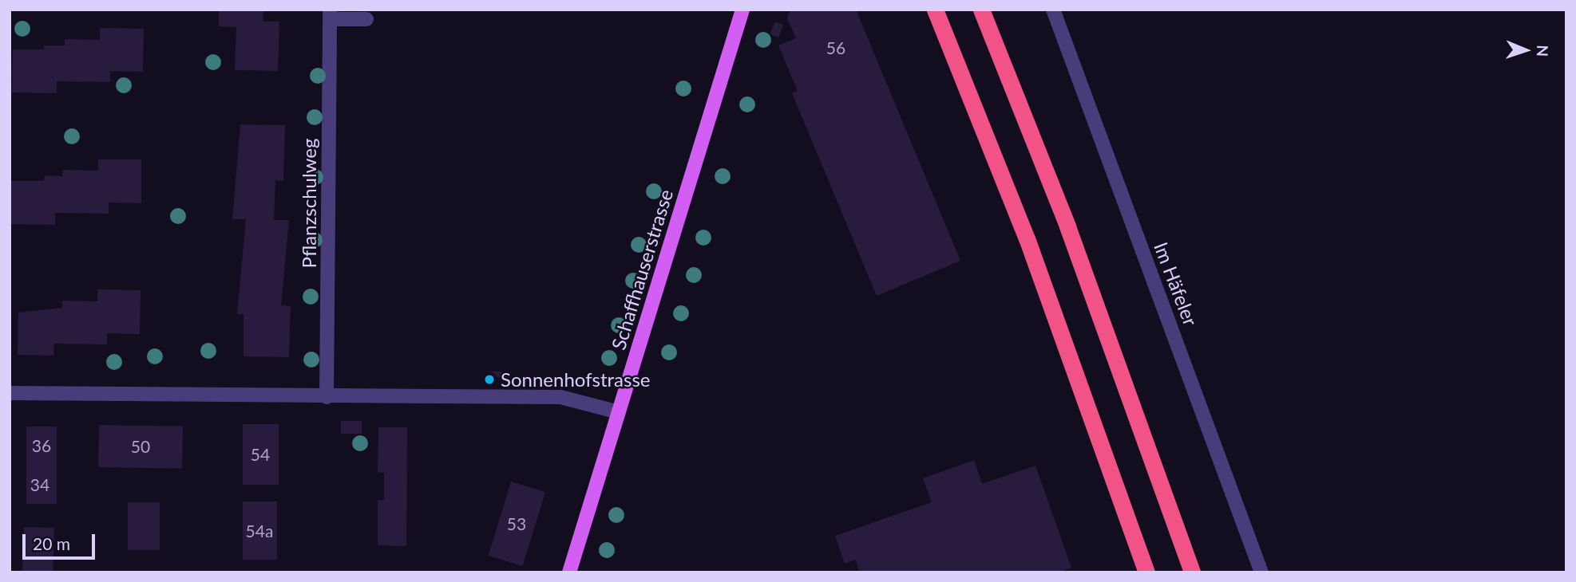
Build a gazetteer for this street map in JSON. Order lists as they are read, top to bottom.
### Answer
{
  "streets": {
    "main road": ["Schaffhauserstrasse"],
    "street": ["Pflanzschulweg", "Im Häfeler"]
  },
  "places": ["Sonnenhofstrasse"],
  "house_numbers": [
    "56",
    "36",
    "50",
    "54",
    "34",
    "53",
    "54a"
  ],
  "scale_bar": "20 m",
  "north": "right"
}
